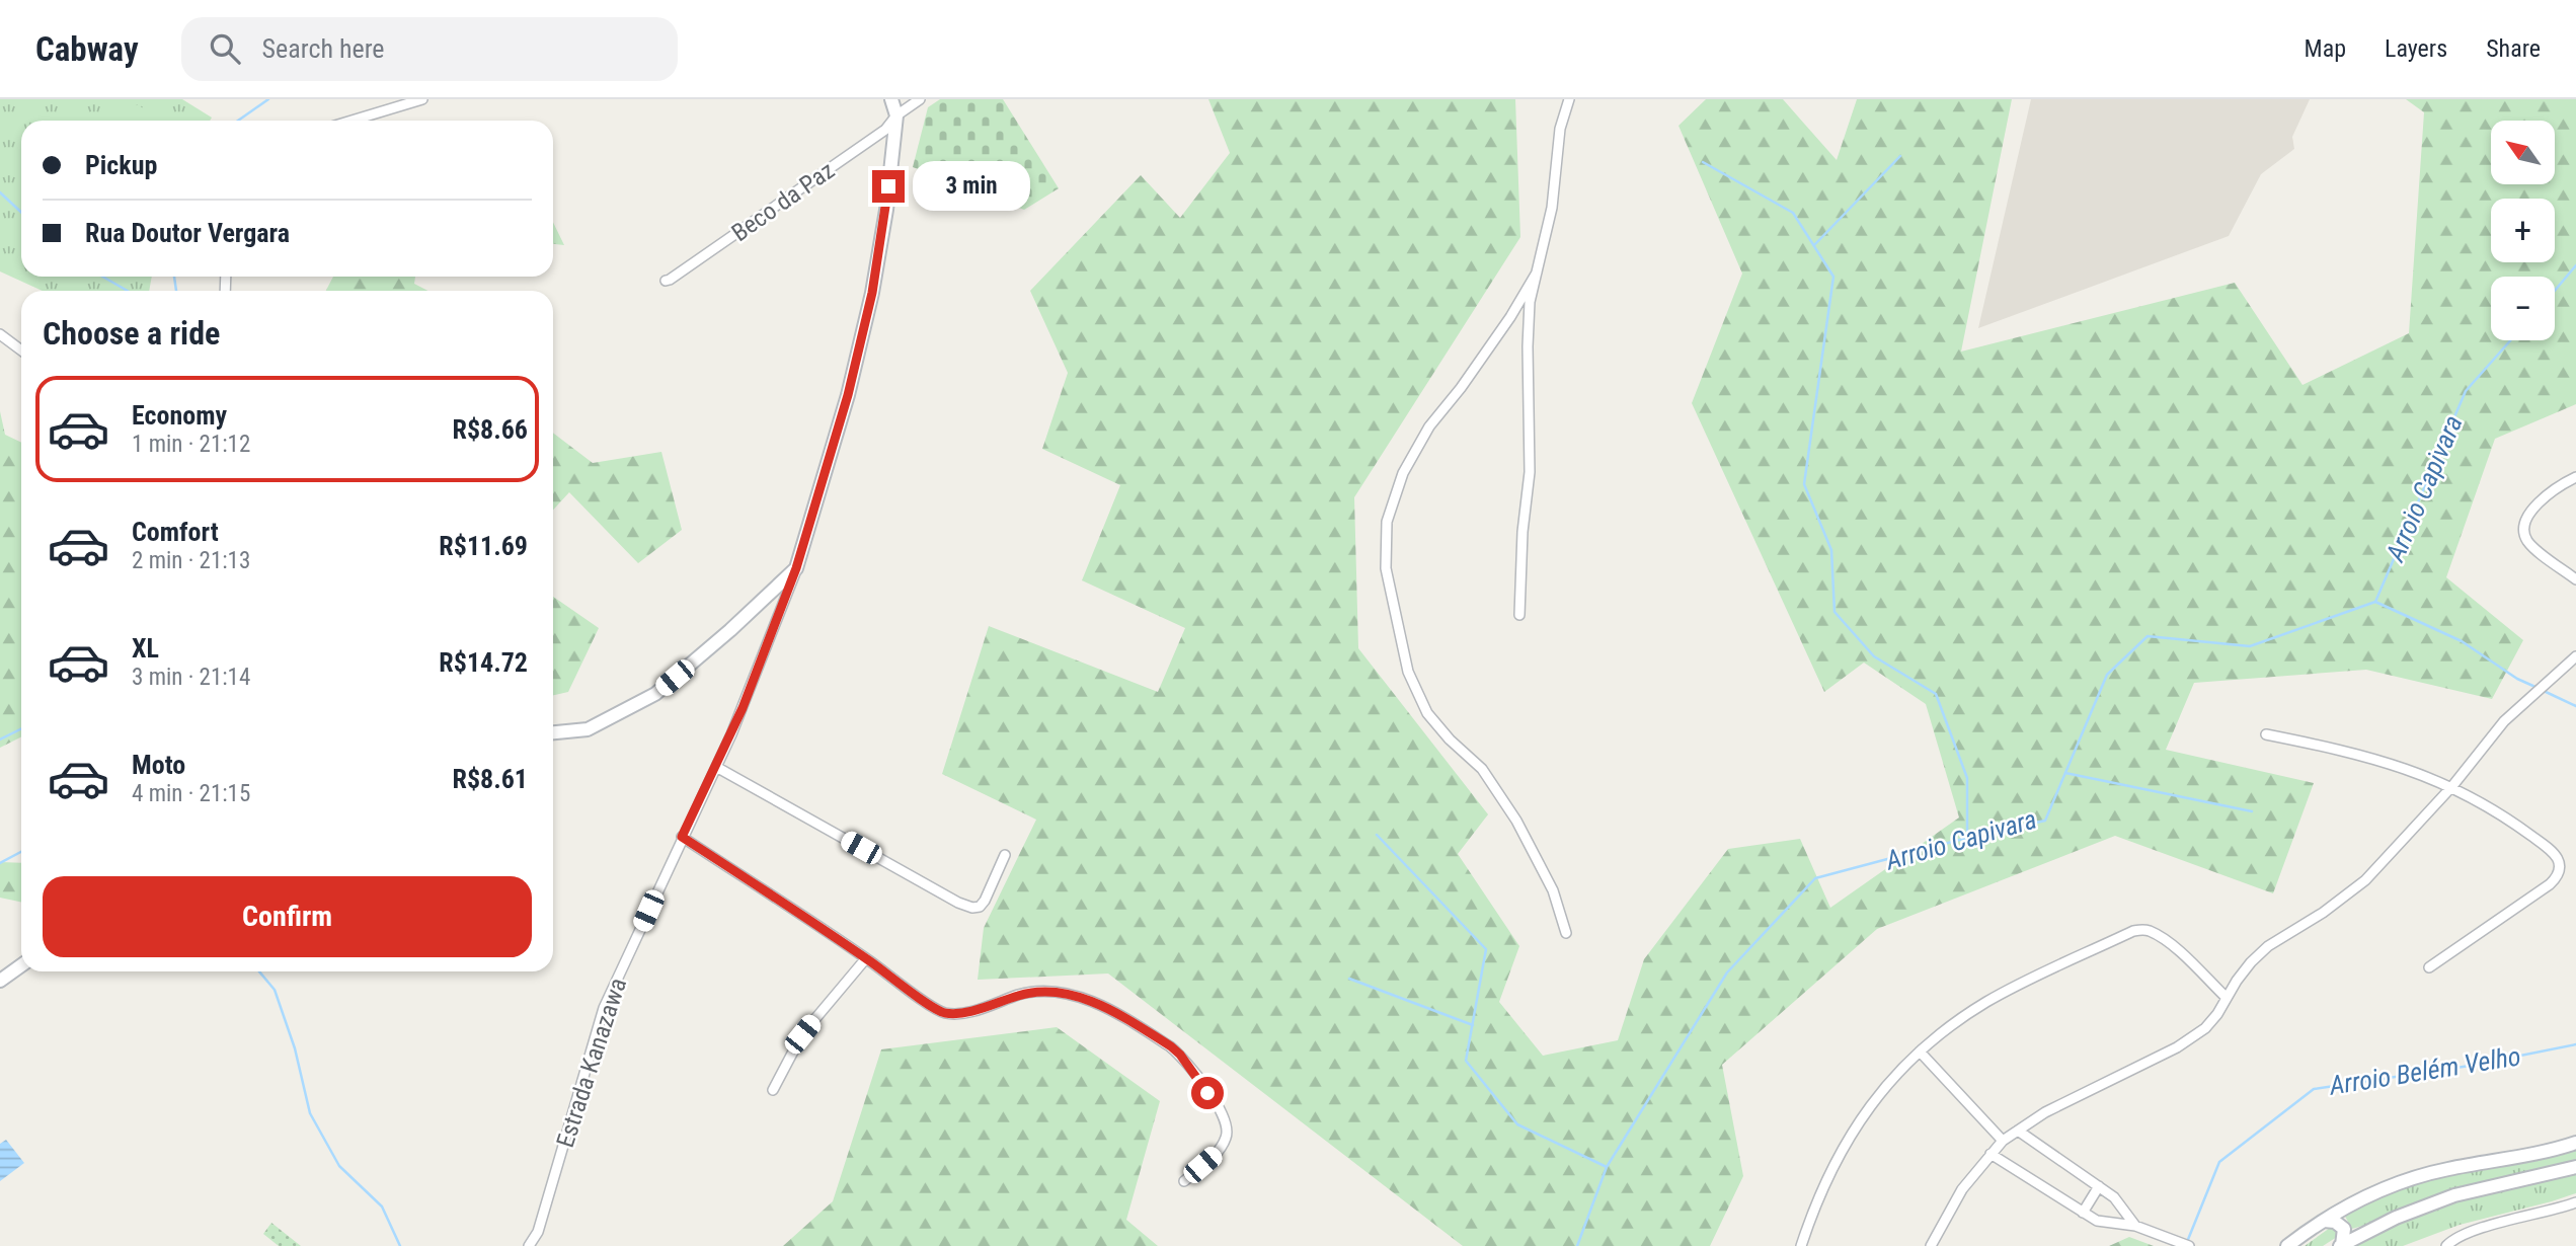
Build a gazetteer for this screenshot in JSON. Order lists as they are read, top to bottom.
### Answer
{
  "streets": {
    "street": ["Beco da Paz", "Estrada Kanazawa"]
  },
  "water": ["Arroio Capivara", "Arroio Belém Velho"],
  "north": "top left",
  "page": {
    "header": "Cabway",
    "search": "Search here",
    "nav": ["Map", "Layers", "Share"],
    "map_buttons": ["+", "−"],
    "banner": ["Pickup", "Rua Doutor Vergara"],
    "bubble": "3 min",
    "heading": "Choose a ride",
    "list": [
      {
        "name": "Economy",
        "note": "1 min · 21:12",
        "value": "R$8.66"
      },
      {
        "name": "Comfort",
        "note": "2 min · 21:13",
        "value": "R$11.69"
      },
      {
        "name": "XL",
        "note": "3 min · 21:14",
        "value": "R$14.72"
      },
      {
        "name": "Moto",
        "note": "4 min · 21:15",
        "value": "R$8.61"
      }
    ],
    "buttons": "Confirm"
  }
}
